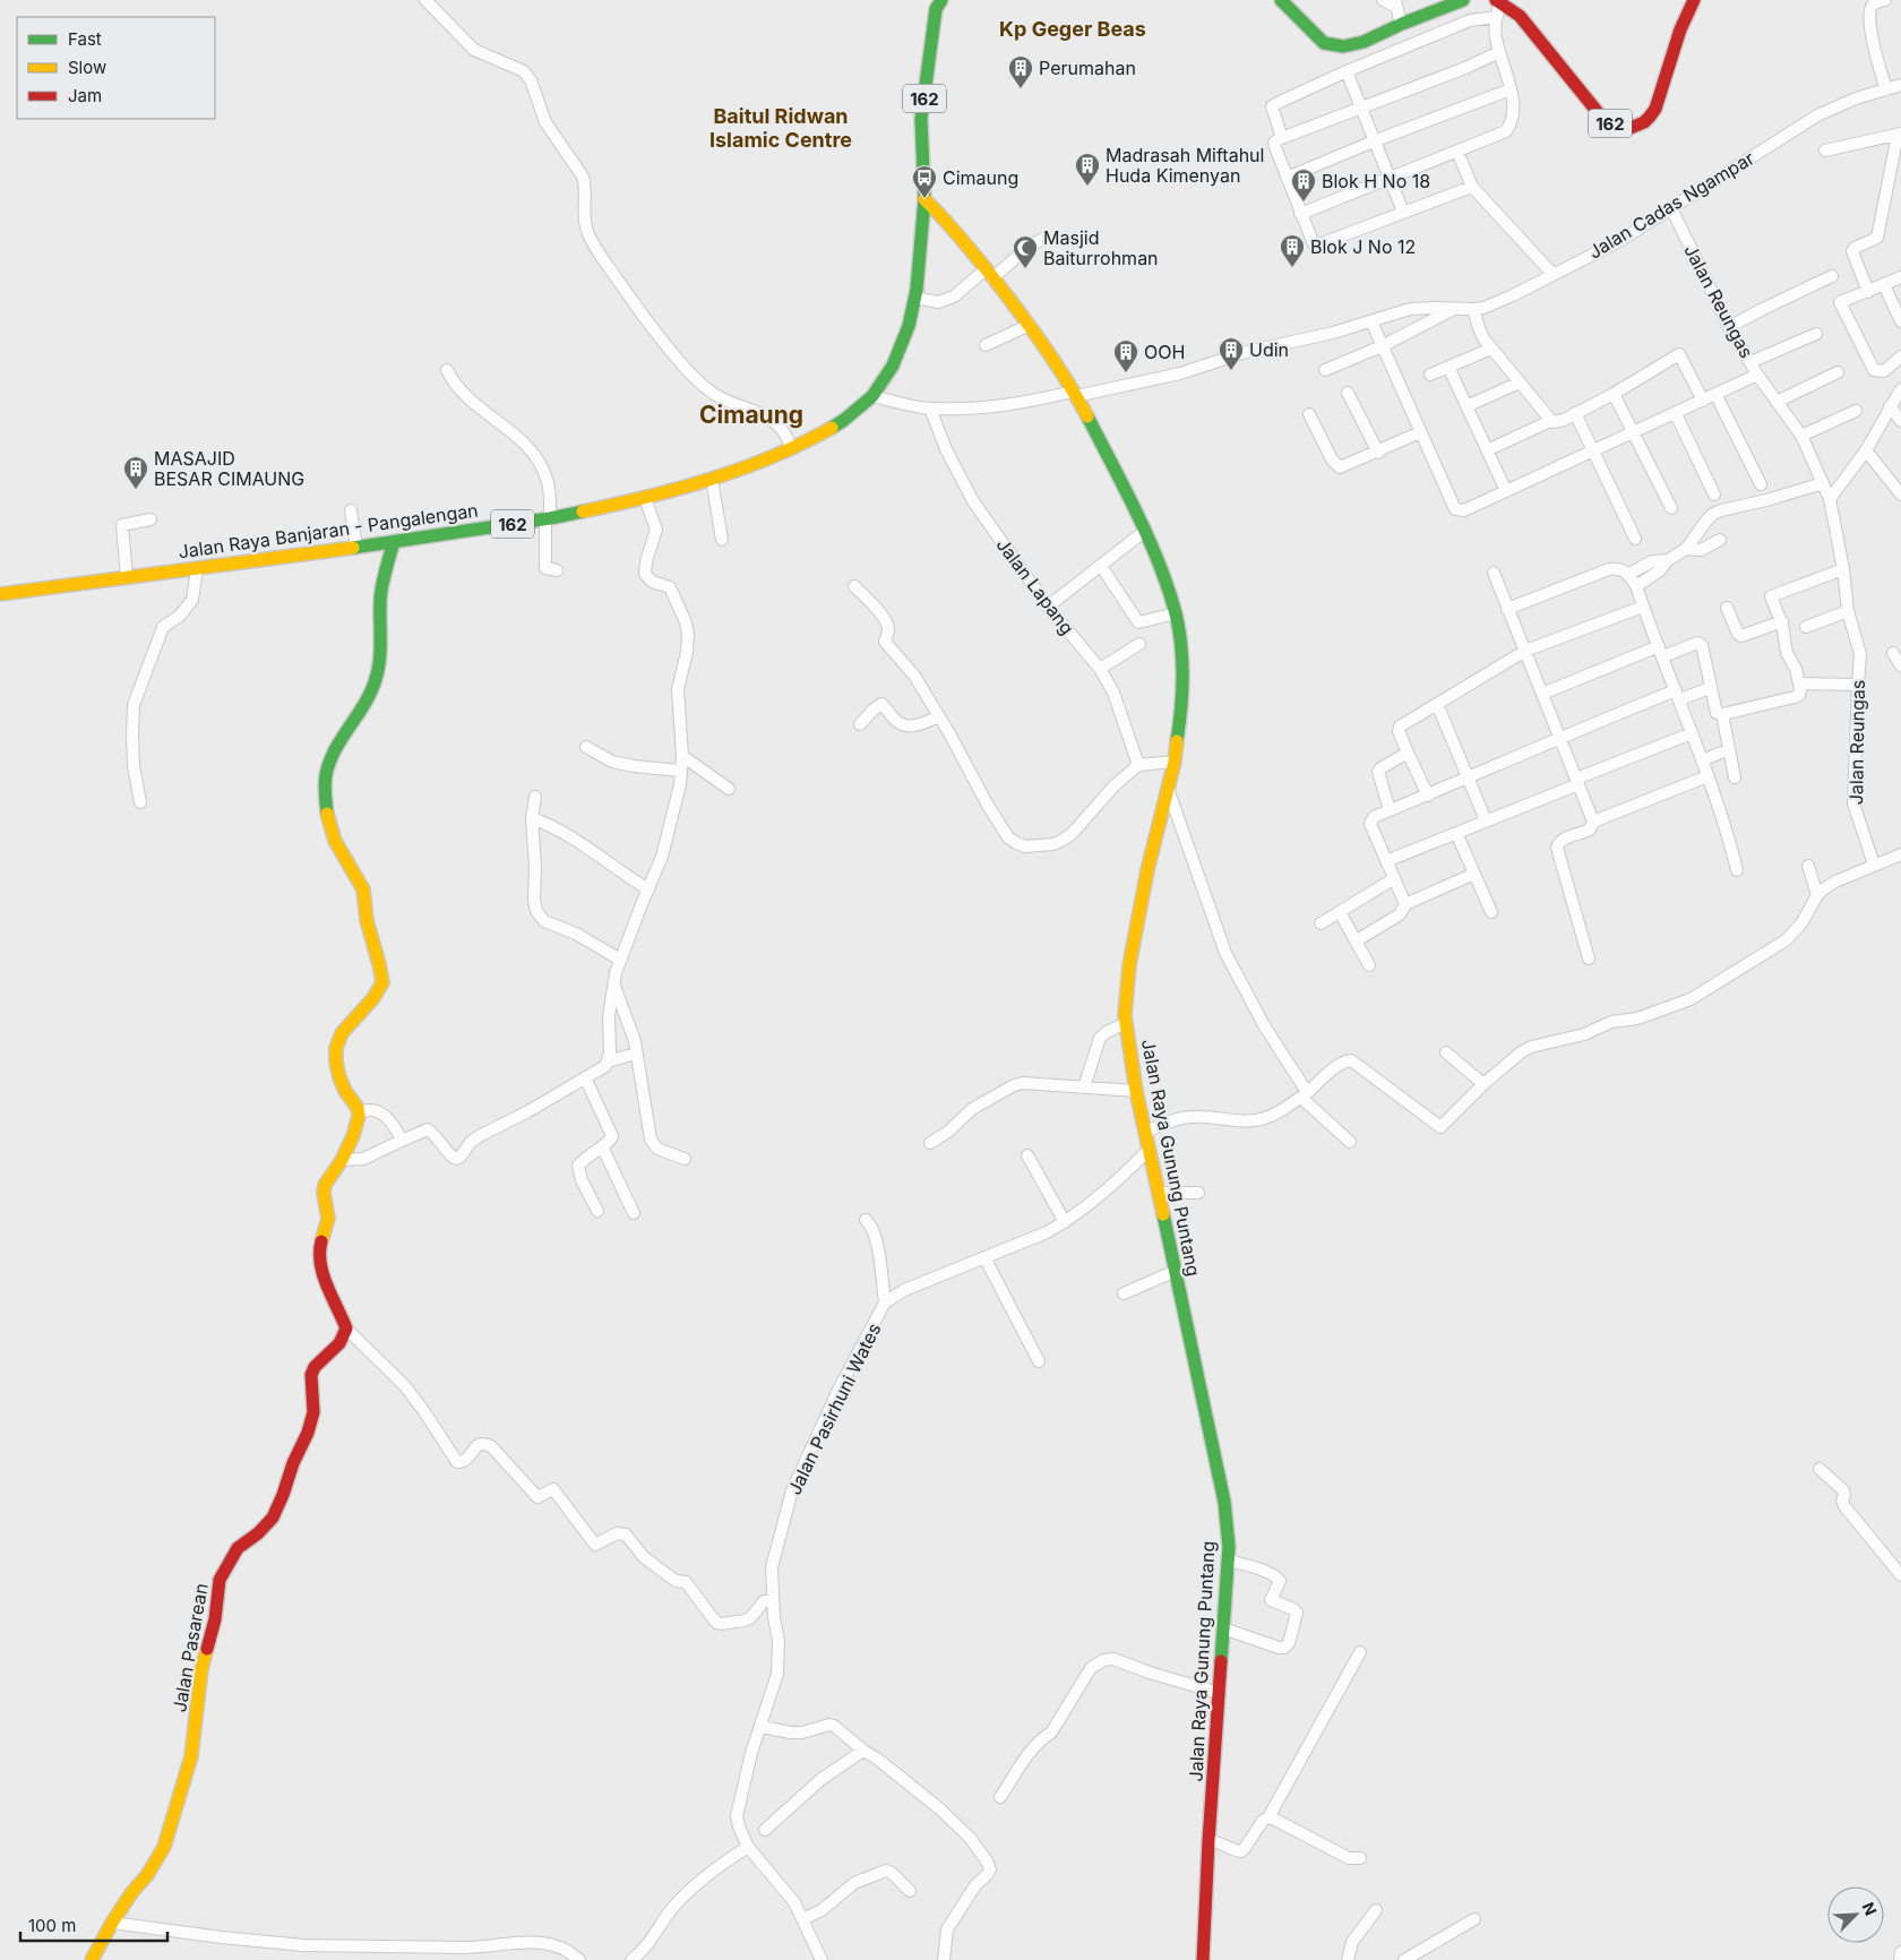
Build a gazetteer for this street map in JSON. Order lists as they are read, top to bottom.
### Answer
{
  "streets": {
    "street": [
      "162",
      "Jalan Cadas Ngampar",
      "Jalan Reungas",
      "Jalan Raya Banjaran - Pangalengan",
      "Jalan Lapang",
      "Jalan Raya Gunung Puntang",
      "Jalan Pasirhuni Wates",
      "Jalan Pasarean"
    ]
  },
  "crossings": [
    ["Jalan Cadas Ngampar", "Jalan Reungas"],
    ["Jalan Cadas Ngampar", "Jalan Raya Banjaran - Pangalengan"],
    ["Jalan Cadas Ngampar", "Jalan Lapang"],
    ["Jalan Cadas Ngampar", "Jalan Raya Gunung Puntang"],
    ["Jalan Raya Banjaran - Pangalengan", "Jalan Raya Gunung Puntang"],
    ["Jalan Raya Gunung Puntang", "Jalan Pasirhuni Wates"]
  ],
  "districts": ["Kp Geger Beas", "Baitul Ridwan Islamic Centre", "Cimaung"],
  "places": {
    "building": [
      "Perumahan",
      "Madrasah Miftahul Huda Kimenyan",
      "Blok H No 18",
      "Blok J No 12",
      "Udin",
      "OOH",
      "MASAJID BESAR CIMAUNG"
    ],
    "bus stop": ["Cimaung"],
    "mosque": ["Masjid Baiturrohman"]
  },
  "legend": ["Fast", "Slow", "Jam"],
  "scale_bar": "100 m",
  "north": "top right"
}
